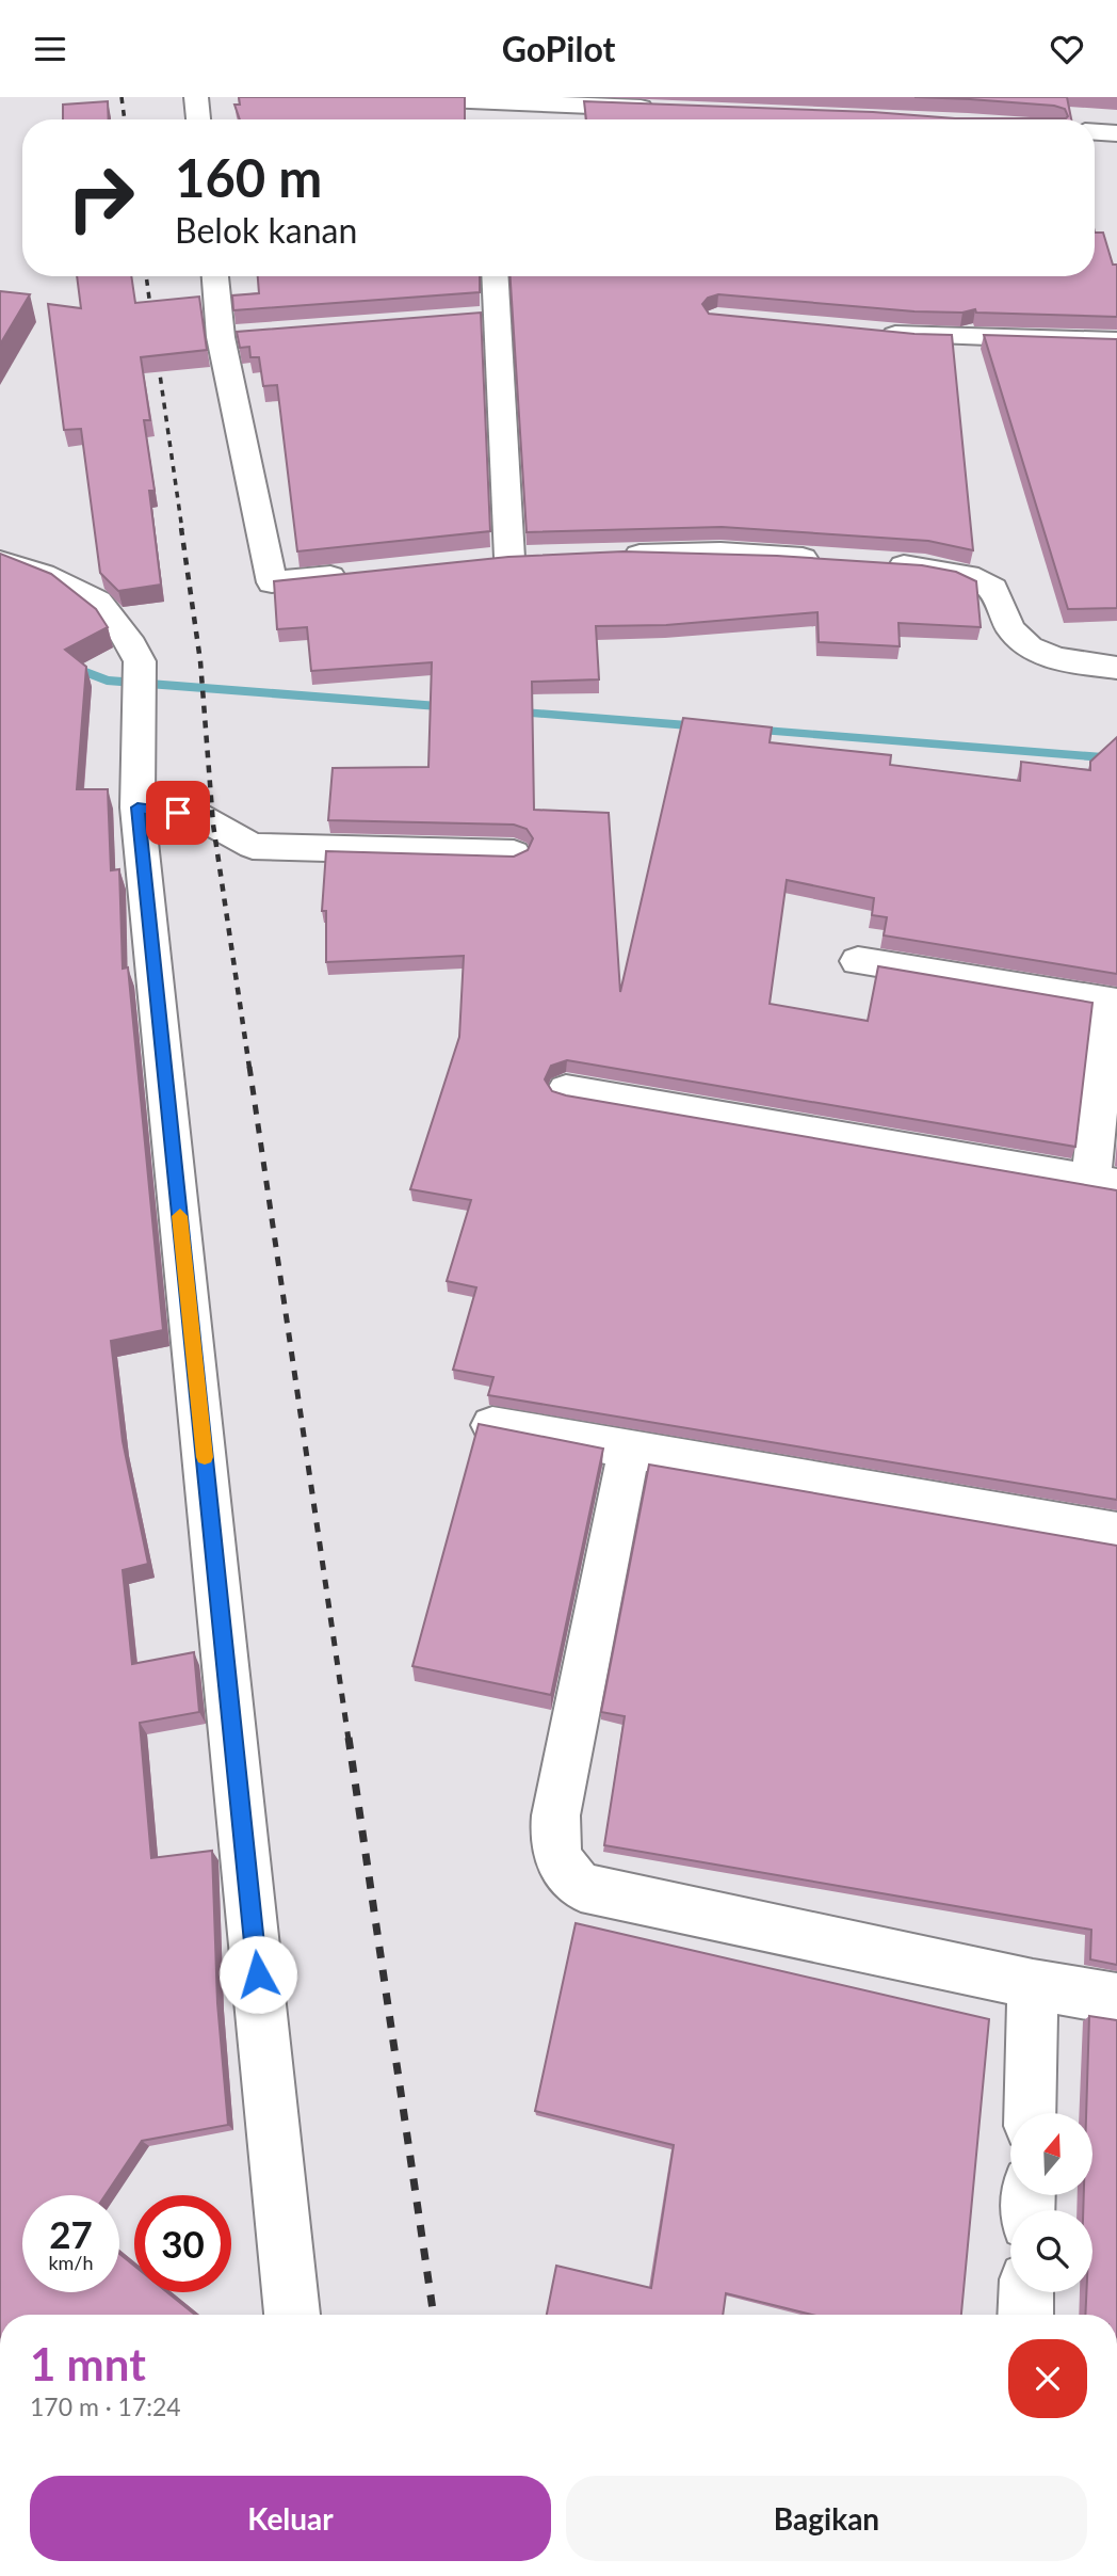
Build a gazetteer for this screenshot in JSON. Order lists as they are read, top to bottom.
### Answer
{
  "north": "top",
  "page": {
    "header": "GoPilot",
    "turn": ["160 m", "Belok kanan"],
    "speed": "27 km/h",
    "limit": "30",
    "heading": ["1 mnt", "170 m · 17:24"],
    "buttons": ["Keluar", "Bagikan"]
  }
}
